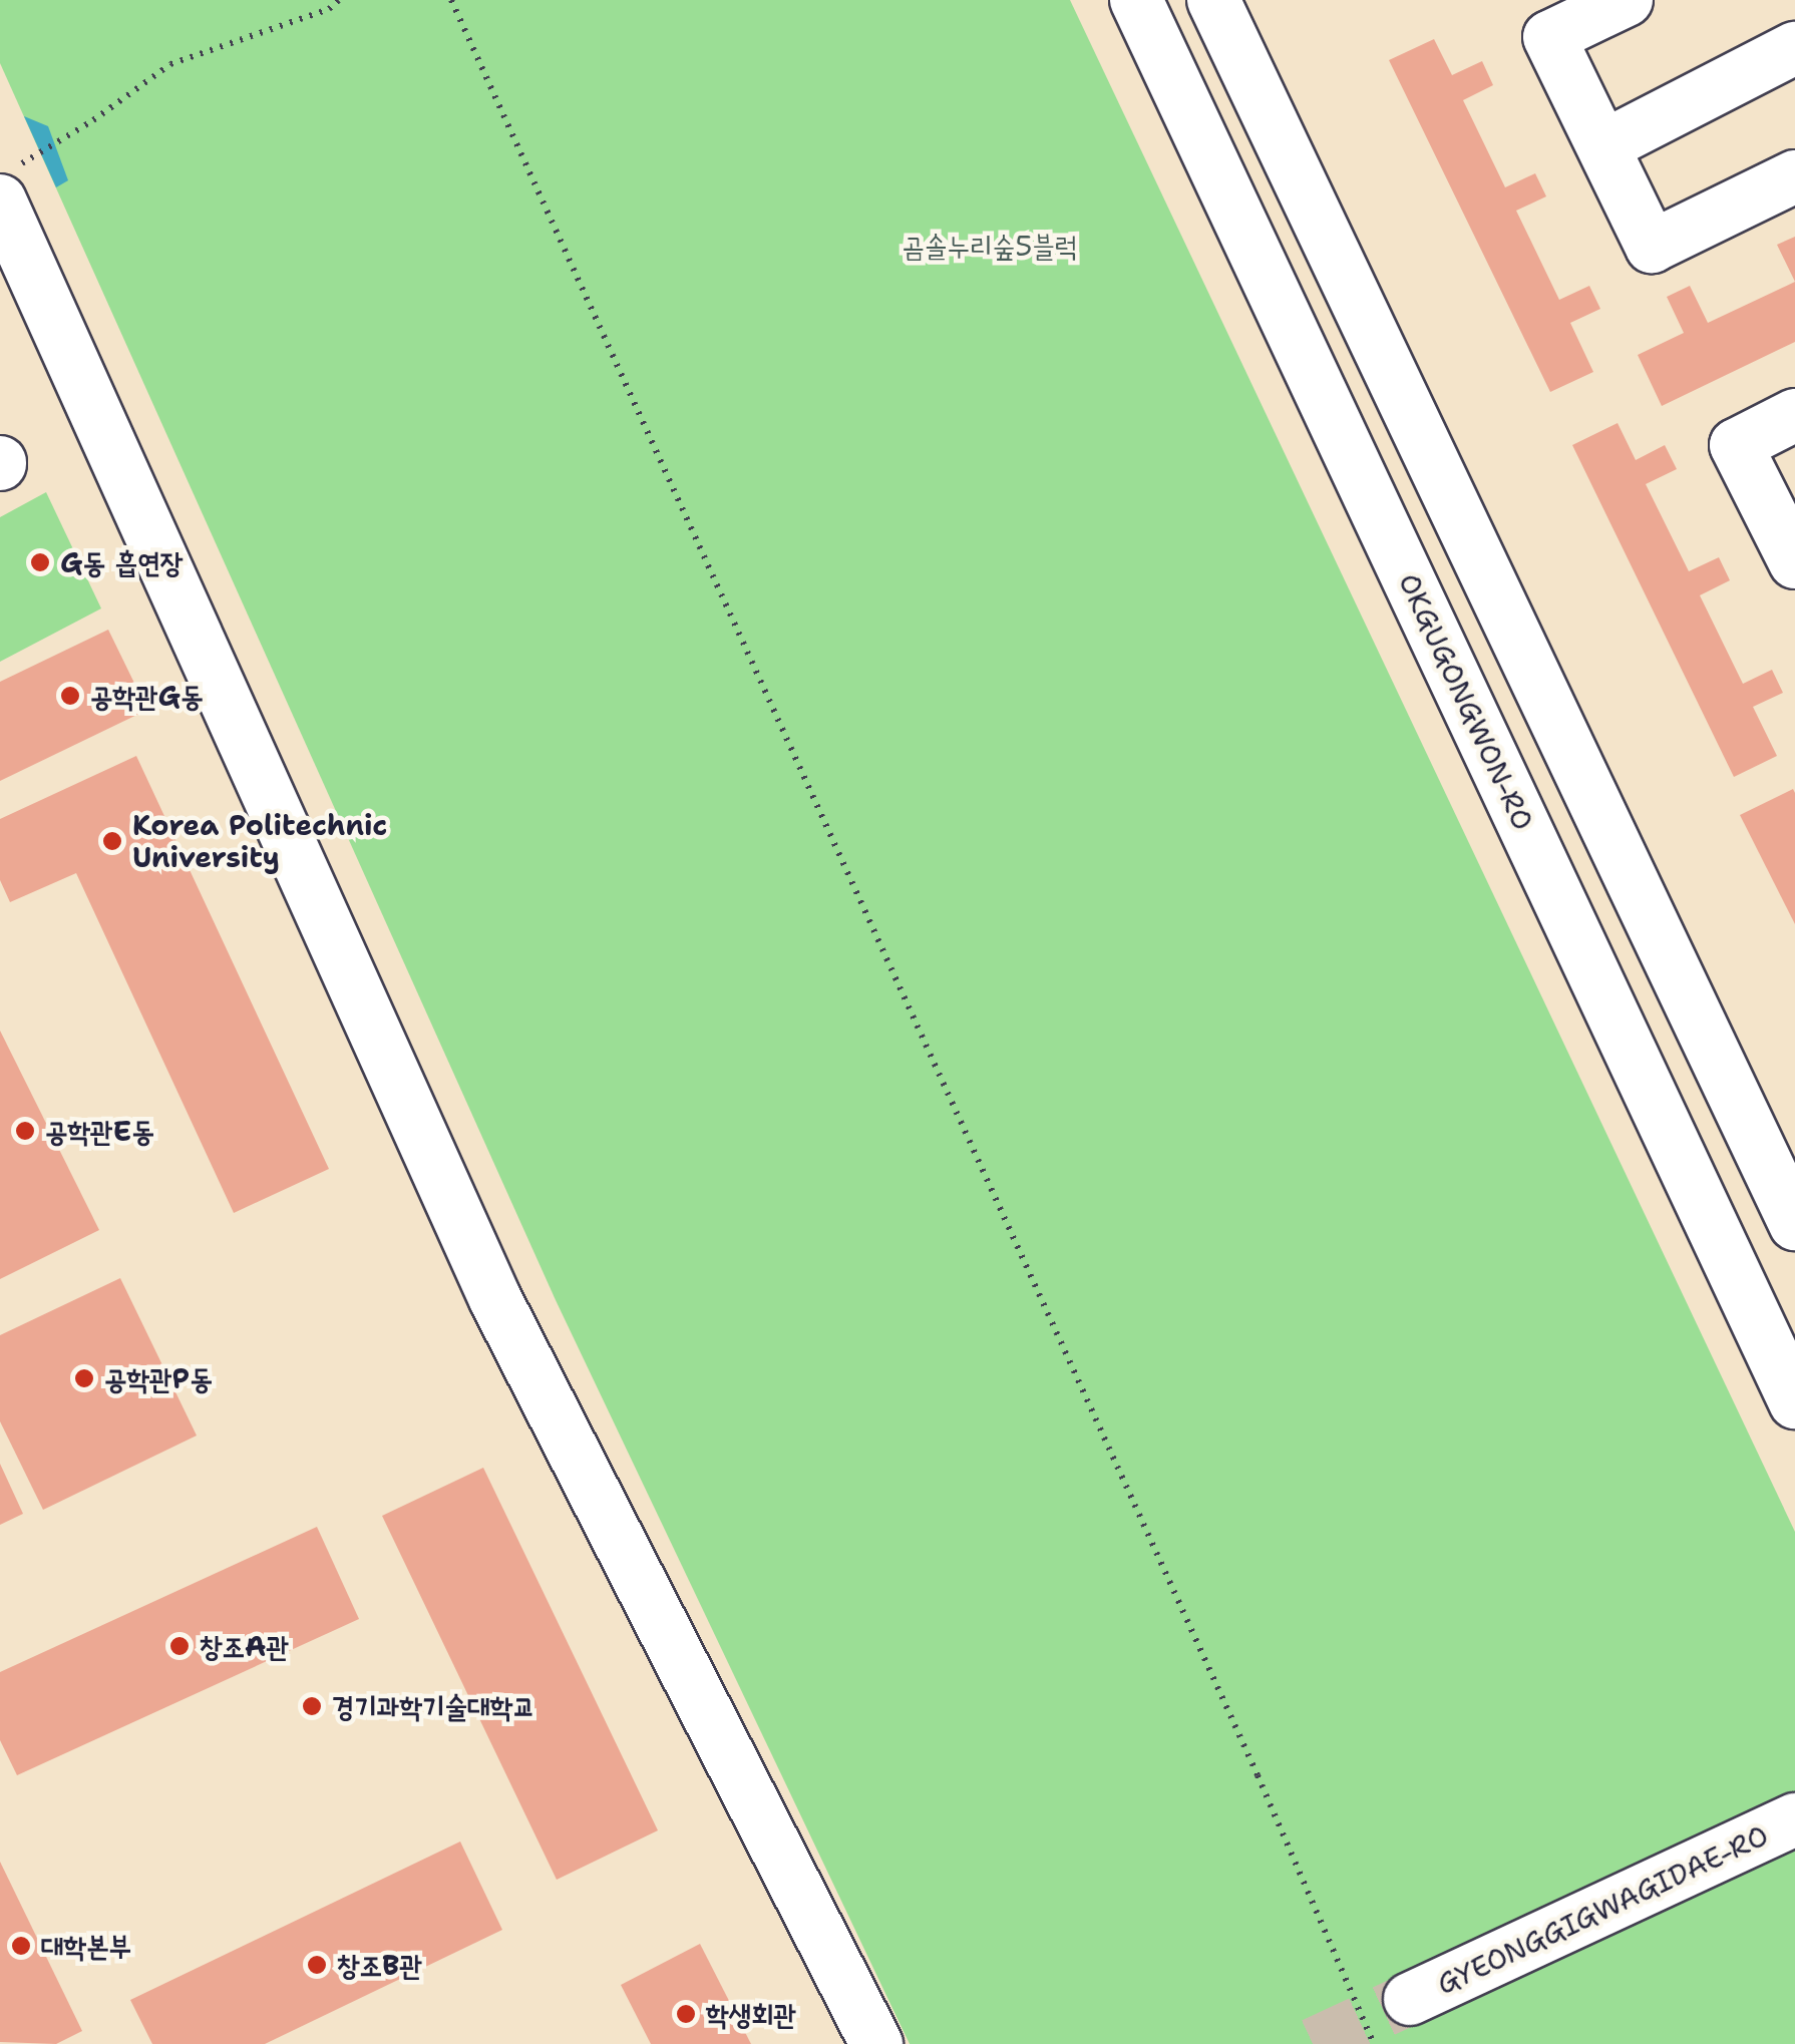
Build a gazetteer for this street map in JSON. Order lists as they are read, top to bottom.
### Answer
{
  "streets": {
    "street": ["OKGUGONGWON-RO", "GYEONGGIGWAGIDAE-RO"]
  },
  "parks": ["곰솔누리숲5블럭"],
  "places": [
    "G동 흡연장",
    "공학관G동",
    "Korea Politechnic University",
    "공학관E동",
    "공학관P동",
    "창조A관",
    "경기과학기술대학교",
    "대학본부",
    "창조B관",
    "학생회관"
  ]
}
